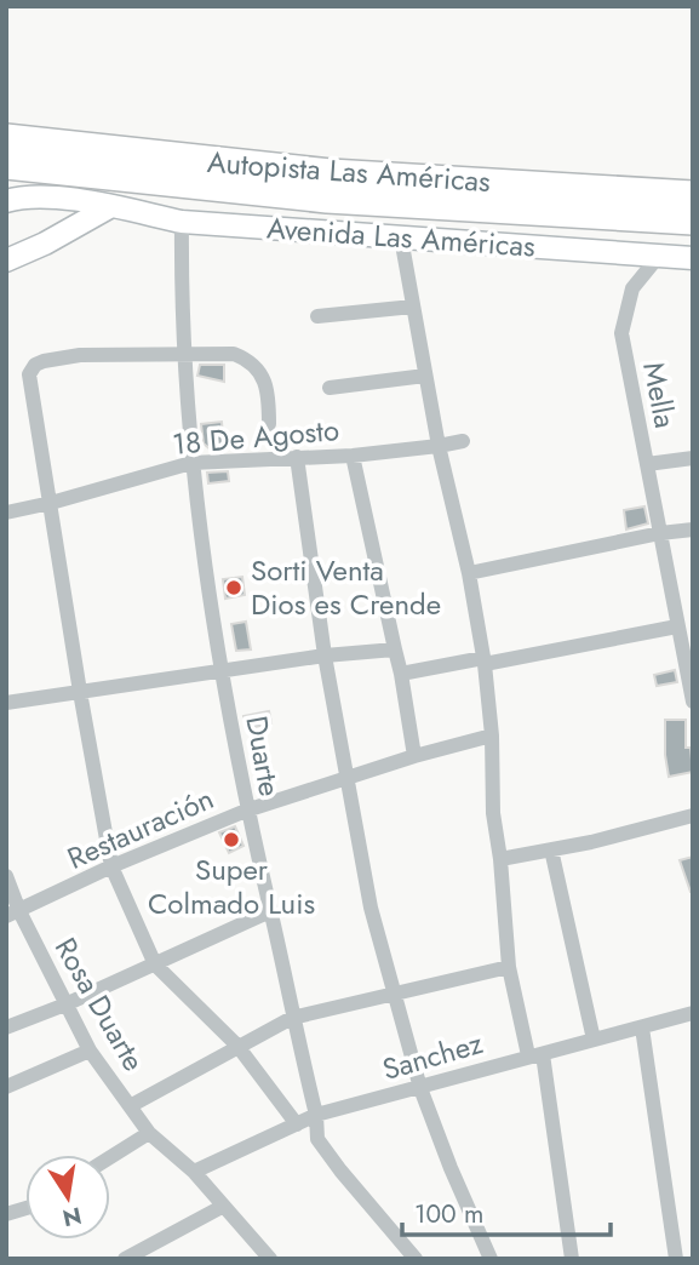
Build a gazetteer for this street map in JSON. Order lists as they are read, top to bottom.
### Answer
{
  "streets": {
    "highway": ["Autopista Las Américas"],
    "main road": ["Avenida Las Américas"],
    "street": [
      "Mella",
      "18 De Agosto",
      "Duarte",
      "Restauración",
      "Rosa Duarte",
      "Sanchez"
    ]
  },
  "crossings": [
    ["Avenida Las Américas", "Mella"],
    ["Avenida Las Américas", "Duarte"],
    ["18 De Agosto", "Duarte"],
    ["Duarte", "Restauración"],
    ["Duarte", "Sanchez"],
    ["Restauración", "Rosa Duarte"],
    ["Rosa Duarte", "Sanchez"]
  ],
  "places": ["Sorti Venta Dios es Crende", "Super Colmado Luis"],
  "scale_bar": "100 m",
  "north": "bottom"
}
